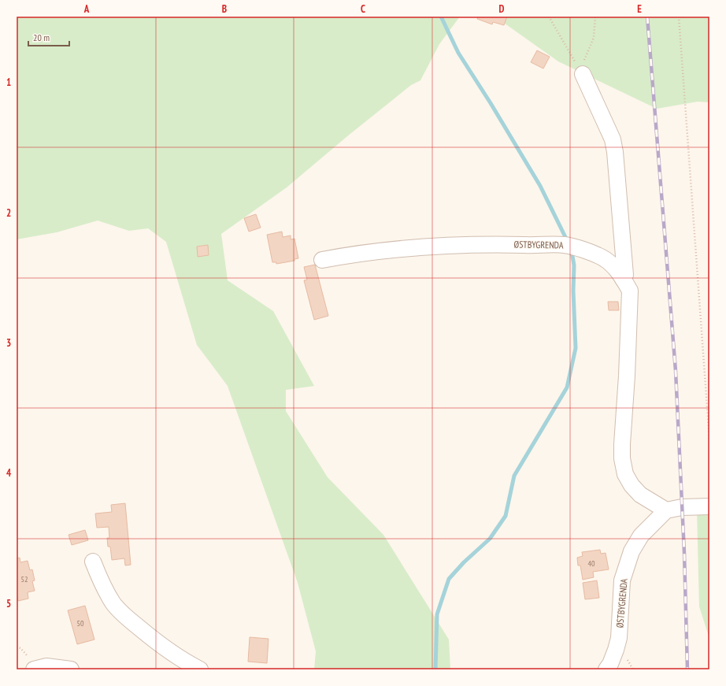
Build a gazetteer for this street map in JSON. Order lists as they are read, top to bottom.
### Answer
{
  "streets": {
    "street": ["ØSTBYGRENDA"]
  },
  "house_numbers": ["40", "52", "50"],
  "scale_bar": "20 m",
  "grid": {
    "columns": [
      "A",
      "B",
      "C",
      "D",
      "E"
    ],
    "rows": [
      "1",
      "2",
      "3",
      "4",
      "5"
    ]
  }
}
